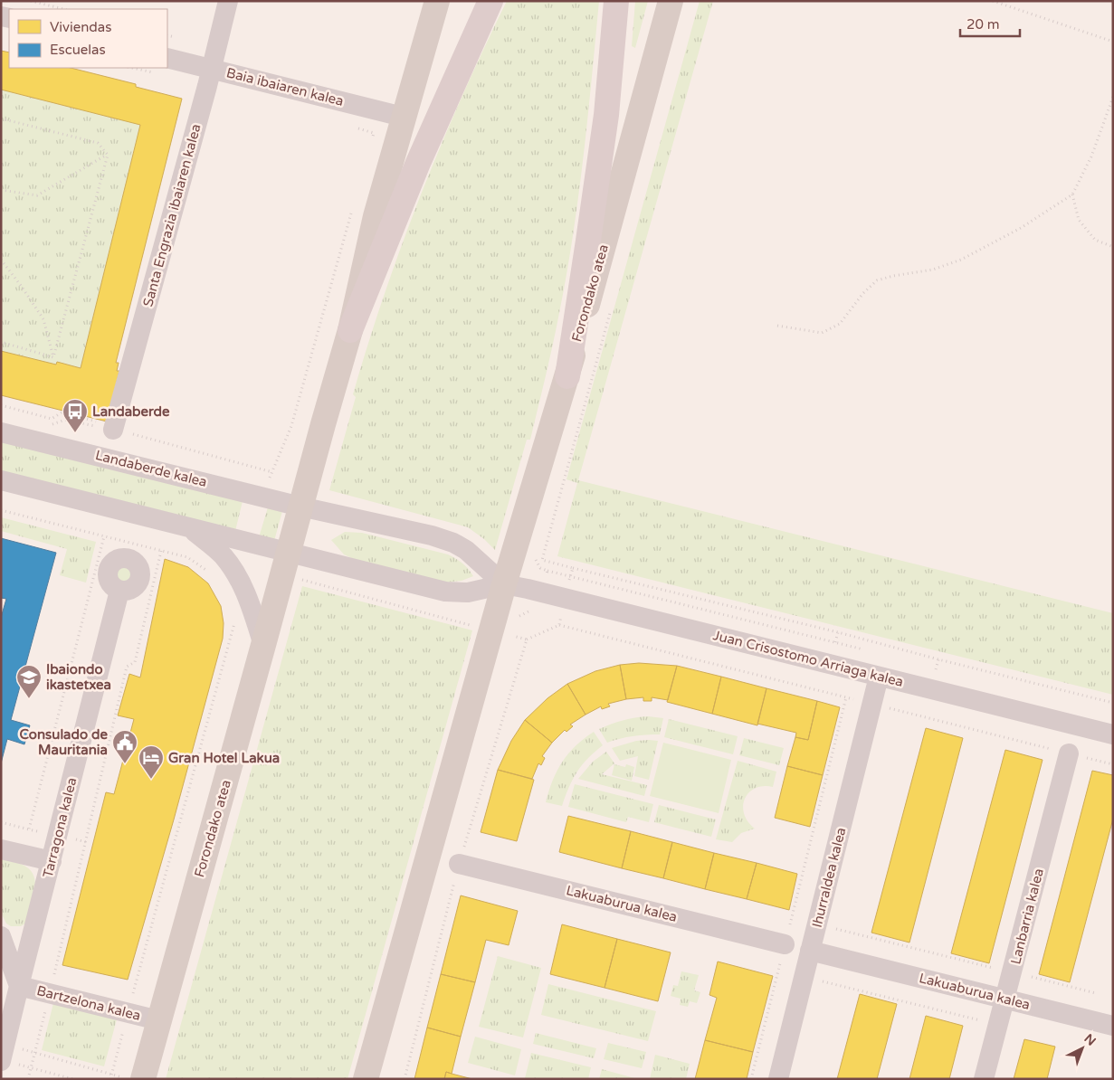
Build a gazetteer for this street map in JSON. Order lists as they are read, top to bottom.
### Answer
{
  "streets": {
    "main road": ["Forondako atea"],
    "street": [
      "Baia ibaiaren kalea",
      "Santa Engrazia ibaiaren kalea",
      "Landaberde kalea",
      "Juan Crisostomo Arriaga kalea",
      "Tarragona kalea",
      "Ihurraldea kalea",
      "Lakuaburua kalea",
      "Lanbarria kalea",
      "Bartzelona kalea"
    ]
  },
  "crossings": [
    ["Baia ibaiaren kalea", "Santa Engrazia ibaiaren kalea"],
    ["Baia ibaiaren kalea", "Forondako atea"],
    ["Forondako atea", "Landaberde kalea"],
    ["Forondako atea", "Juan Crisostomo Arriaga kalea"],
    ["Forondako atea", "Bartzelona kalea"],
    ["Juan Crisostomo Arriaga kalea", "Ihurraldea kalea"],
    ["Tarragona kalea", "Bartzelona kalea"],
    ["Ihurraldea kalea", "Lakuaburua kalea"],
    ["Lakuaburua kalea", "Lanbarria kalea"]
  ],
  "places": {
    "bus stop": ["Landaberde"],
    "school or university": ["Ibaiondo ikastetxea"],
    "public building": ["Consulado de Mauritania"],
    "hotel": ["Gran Hotel Lakua"]
  },
  "legend": ["Viviendas", "Escuelas"],
  "scale_bar": "20 m",
  "north": "top right"
}
